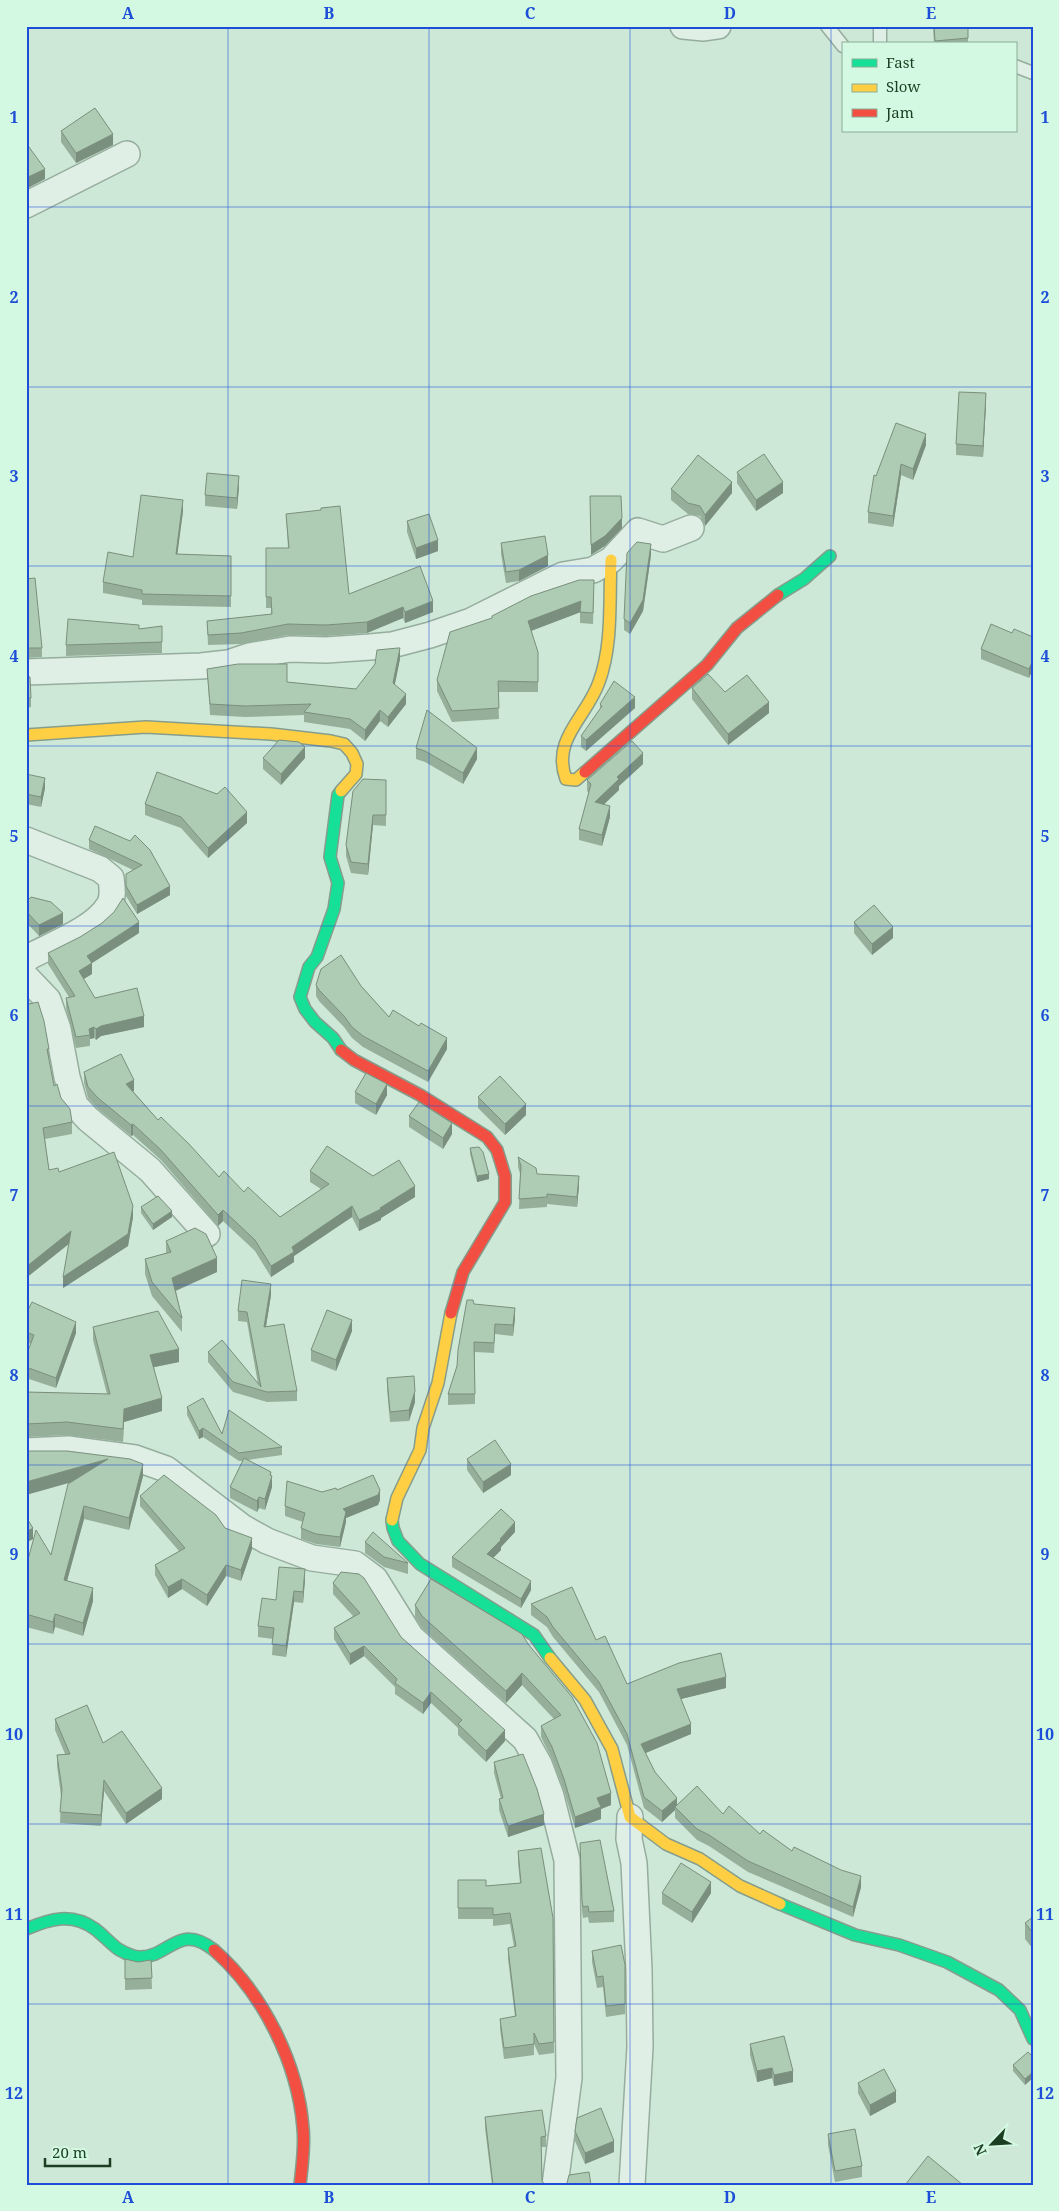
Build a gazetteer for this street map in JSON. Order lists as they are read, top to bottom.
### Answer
{
  "legend": ["Fast", "Slow", "Jam"],
  "scale_bar": "20 m",
  "north": "bottom left",
  "grid": {
    "columns": [
      "A",
      "B",
      "C",
      "D",
      "E"
    ],
    "rows": [
      "1",
      "2",
      "3",
      "4",
      "5",
      "6",
      "7",
      "8",
      "9",
      "10",
      "11",
      "12"
    ]
  }
}
